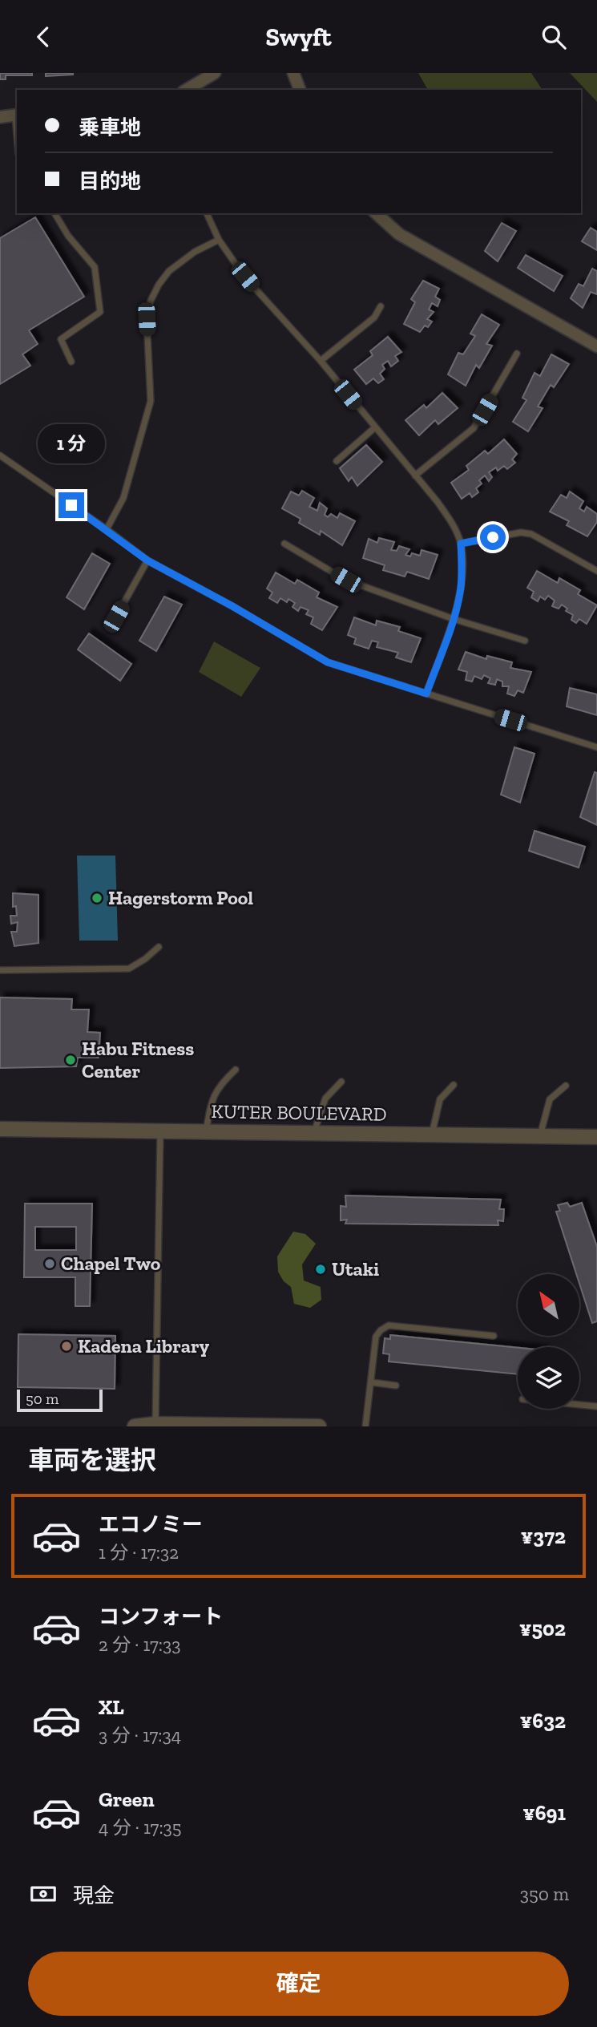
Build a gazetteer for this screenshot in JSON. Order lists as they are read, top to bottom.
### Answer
{
  "streets": {
    "street": ["KUTER BOULEVARD"]
  },
  "places": [
    "Hagerstorm Pool",
    "Habu Fitness Center",
    "Chapel Two",
    "Utaki",
    "Kadena Library"
  ],
  "scale_bar": "50 m",
  "north": "top left",
  "page": {
    "header": "Swyft",
    "banner": ["乗車地", "目的地"],
    "bubble": "1 分",
    "scale": "50 m",
    "heading": "車両を選択",
    "list": [
      {
        "name": "エコノミー",
        "note": "1 分 · 17:32",
        "value": "¥372"
      },
      {
        "name": "コンフォート",
        "note": "2 分 · 17:33",
        "value": "¥502"
      },
      {
        "name": "XL",
        "note": "3 分 · 17:34",
        "value": "¥632"
      },
      {
        "name": "Green",
        "note": "4 分 · 17:35",
        "value": "¥691"
      }
    ],
    "pay": ["現金", "350 m"],
    "buttons": "確定"
  }
}
